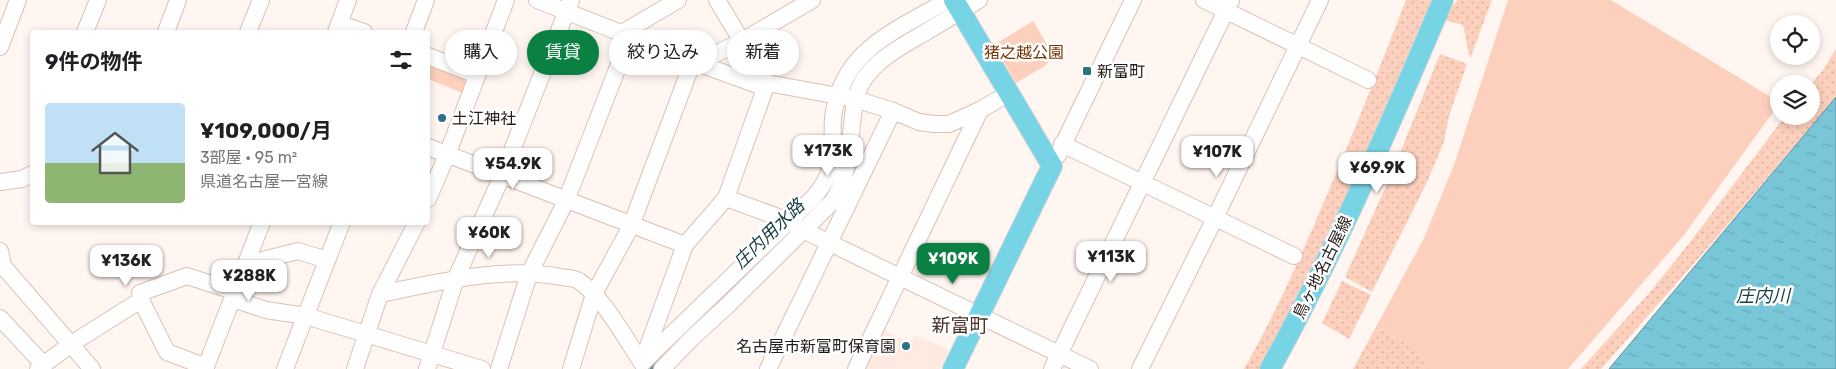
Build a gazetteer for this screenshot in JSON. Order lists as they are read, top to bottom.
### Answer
{
  "streets": {
    "main road": ["鳥ヶ地名古屋線"]
  },
  "districts": ["新富町"],
  "water": ["庄内用水路", "庄内川"],
  "parks": ["猪之越公園"],
  "places": {
    "transit": ["新富町"],
    "other": ["土江神社", "名古屋市新富町保育園"]
  },
  "page": {
    "chip": [
      "購入",
      "賃貸",
      "絞り込み",
      "新着"
    ],
    "heading": "9件の物件",
    "list": [
      {
        "name": "¥109,000/月",
        "note": "3部屋 · 95 m² · 県道名古屋一宮線"
      }
    ],
    "price": [
      "¥173K",
      "¥107K",
      "¥54.9K",
      "¥69.9K",
      "¥60K",
      "¥113K",
      "¥109K",
      "¥136K",
      "¥288K"
    ]
  }
}
